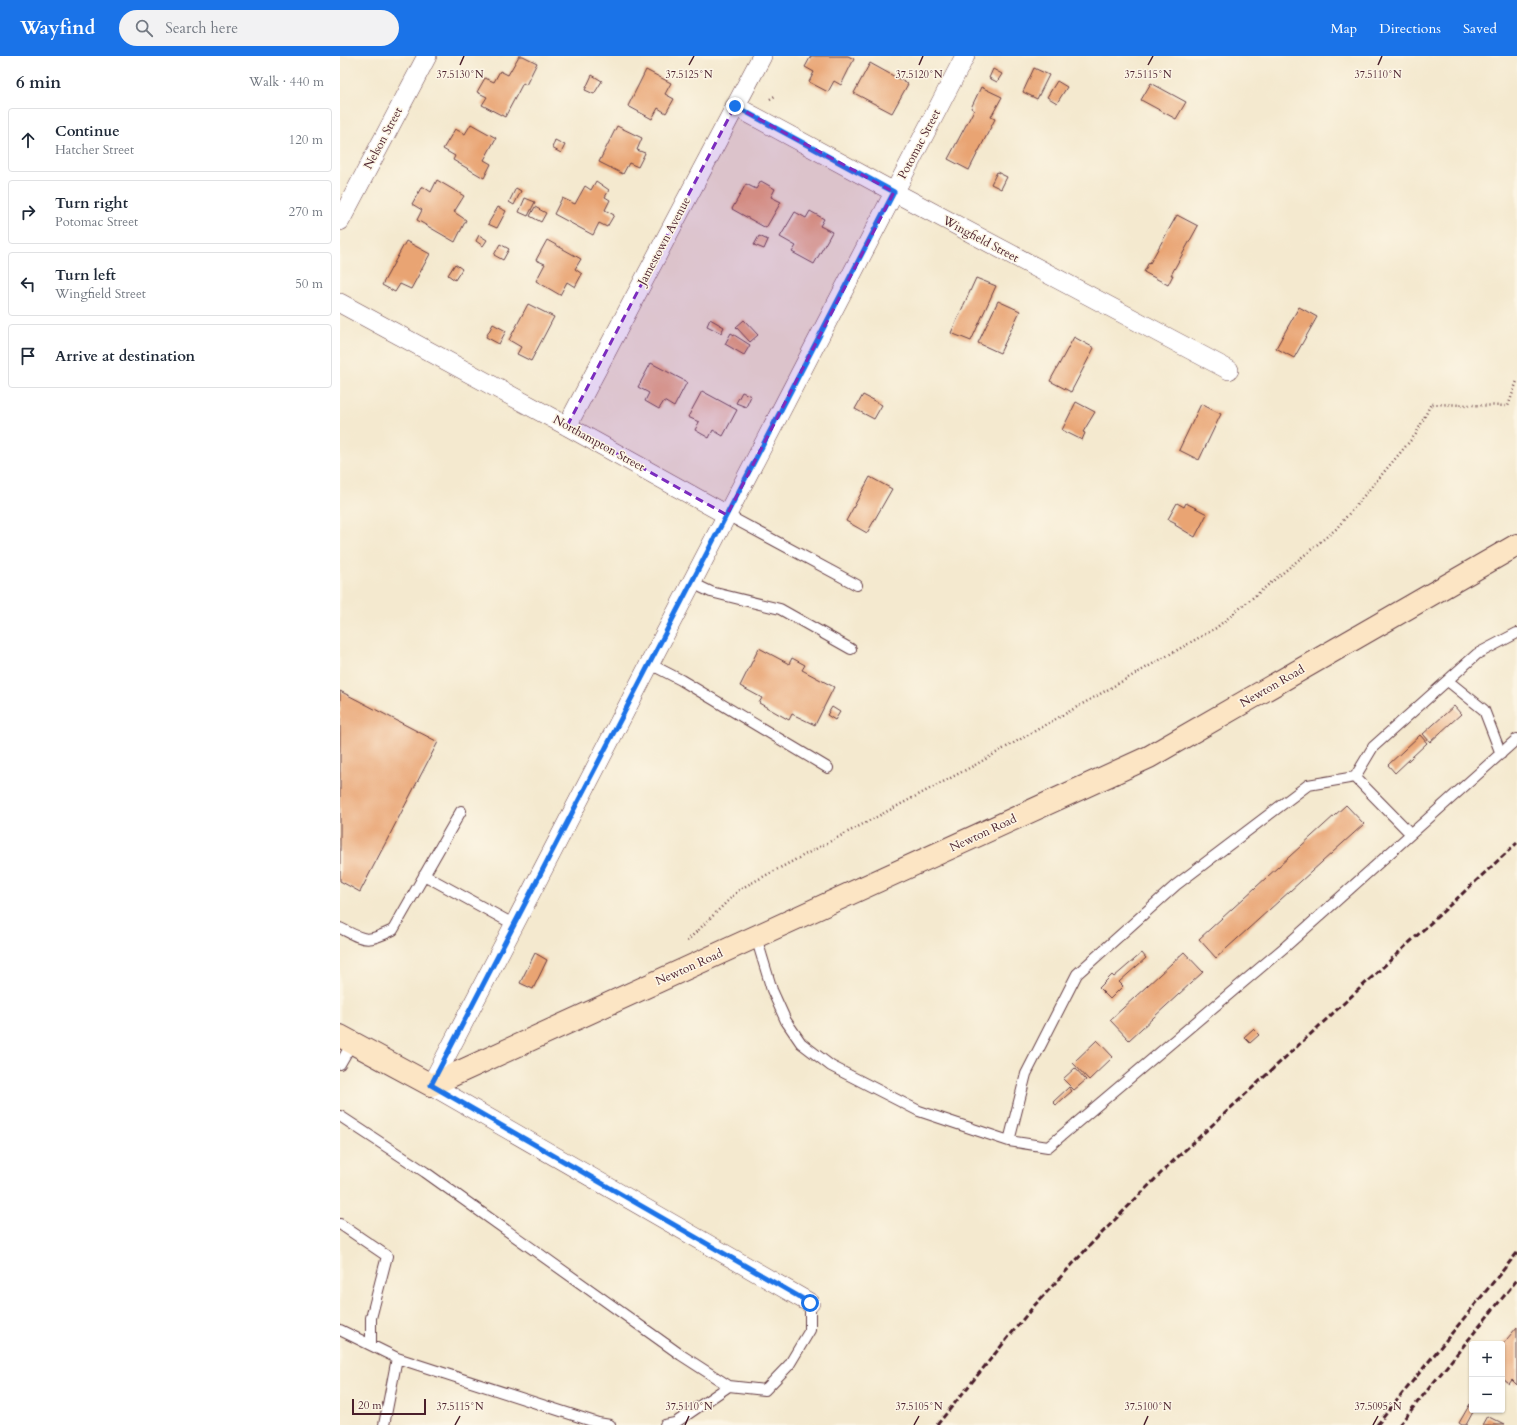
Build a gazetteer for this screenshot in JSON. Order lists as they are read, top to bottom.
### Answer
{
  "streets": {
    "street": [
      "Nelson Street",
      "Potomac Street",
      "Wingfield Street",
      "Jamestown Avenue",
      "Northampton Street",
      "Newton Road"
    ]
  },
  "crossings": [
    ["Potomac Street", "Wingfield Street"],
    ["Potomac Street", "Northampton Street"],
    ["Potomac Street", "Newton Road"],
    ["Wingfield Street", "Jamestown Avenue"],
    ["Jamestown Avenue", "Northampton Street"]
  ],
  "scale_bar": "20 m",
  "page": {
    "header": "Wayfind",
    "search": "Search here",
    "nav": ["Map", "Directions", "Saved"],
    "heading": ["6 min", "Walk · 440 m"],
    "list": [
      ["Continue", "Hatcher Street", "120 m"],
      ["Turn right", "Potomac Street", "270 m"],
      ["Turn left", "Wingfield Street", "50 m"],
      "Arrive at destination"
    ],
    "map_buttons": ["+", "−"],
    "scale": "20 m"
  },
  "coordinates": [
    "37.5130°N",
    "37.5125°N",
    "37.5120°N",
    "37.5115°N",
    "37.5110°N",
    "37.5105°N",
    "37.5100°N",
    "37.5095°N"
  ]
}
